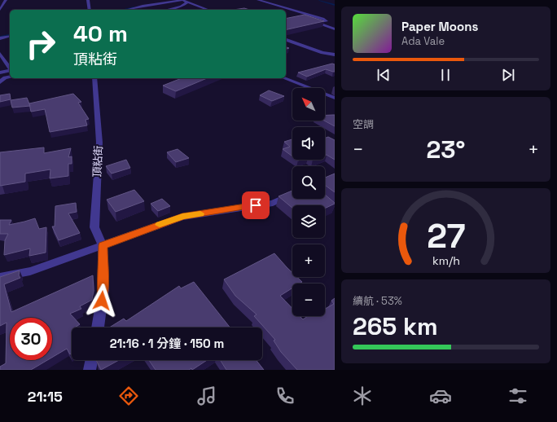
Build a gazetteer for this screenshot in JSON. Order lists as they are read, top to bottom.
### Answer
{
  "streets": {
    "street": ["頂粘街"]
  },
  "north": "top left",
  "page": {
    "turn": ["40 m", "頂粘街"],
    "song": ["Paper Moons", "Ada Vale"],
    "map_buttons": ["+", "−"],
    "tile": [
      "空調",
      ["續航 · 53%", "265 km"]
    ],
    "heat": ["−", "23°", "+"],
    "limit": "30",
    "trip": "21:16 · 1 分鐘 · 150 m",
    "tabs": "21:15",
    "gauge": ["27", "km/h"]
  }
}
